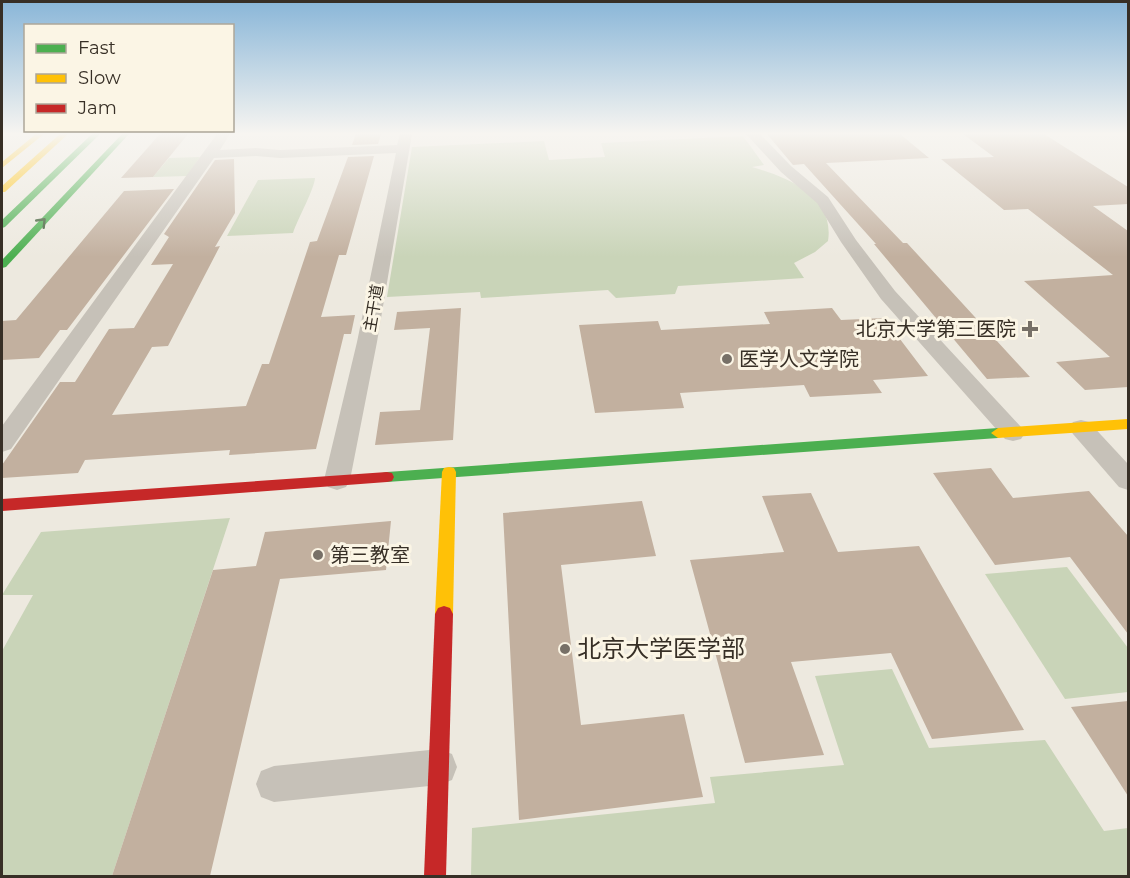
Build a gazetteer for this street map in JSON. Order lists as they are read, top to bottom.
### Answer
{
  "streets": {
    "street": ["主干道"]
  },
  "places": {
    "health": ["北京大学第三医院"],
    "other": ["医学人文学院", "第三教室", "北京大学医学部"]
  },
  "legend": ["Fast", "Slow", "Jam"]
}
